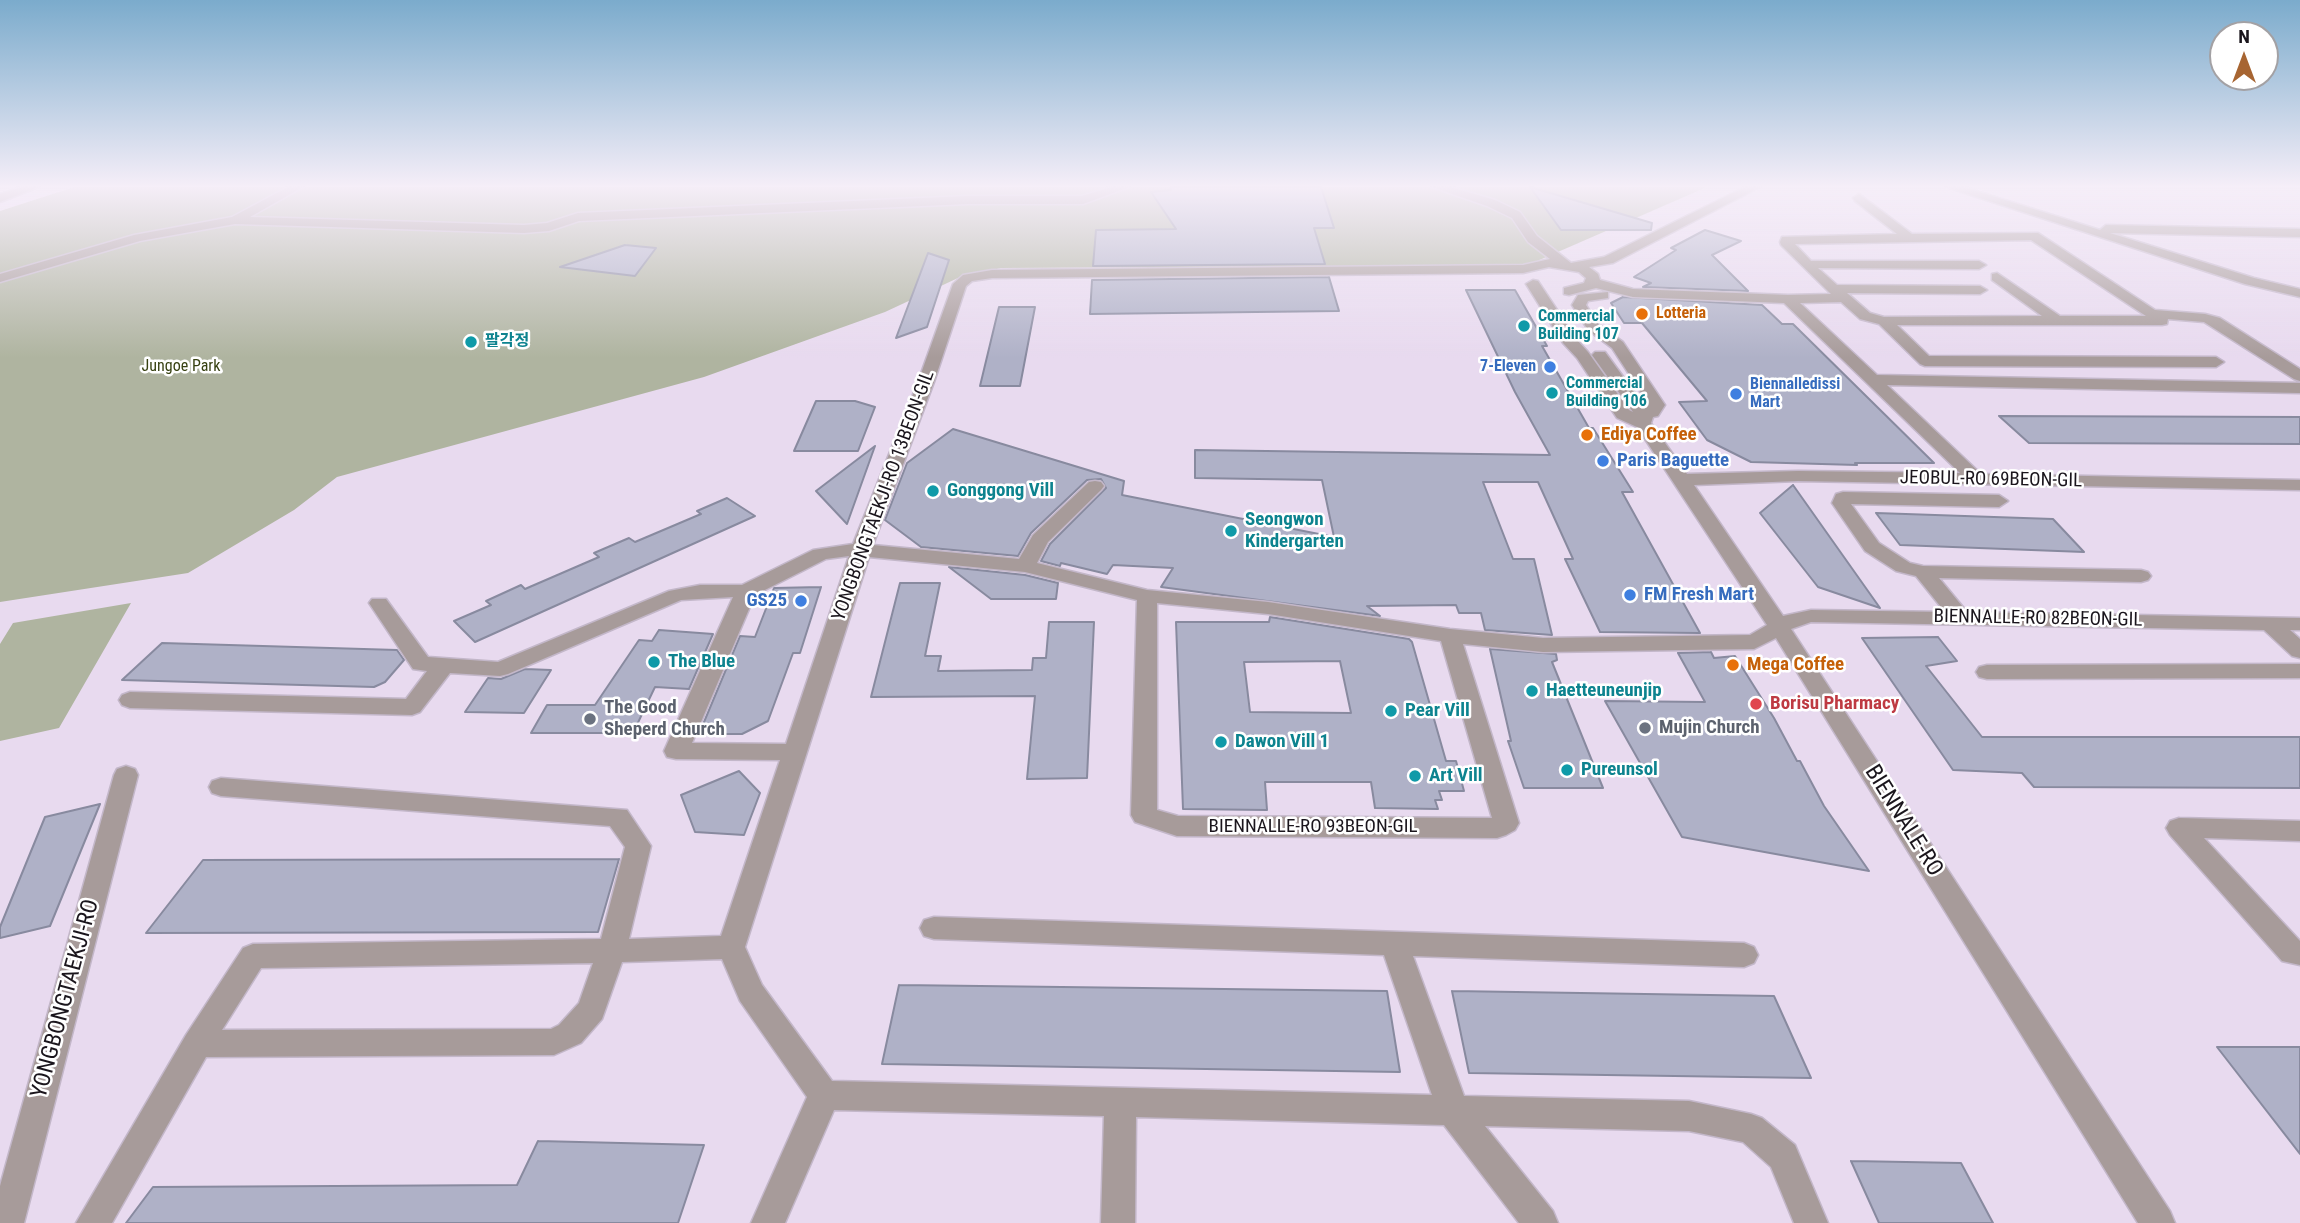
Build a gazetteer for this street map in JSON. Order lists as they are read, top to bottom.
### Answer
{
  "streets": {
    "street": [
      "JEOBUL-RO 69BEON-GIL",
      "YONGBONGTAEKJI-RO 13BEON-GIL",
      "BIENNALLE-RO 82BEON-GIL",
      "BIENNALE-RO",
      "BIENNALLE-RO 93BEON-GIL",
      "YONGBONGTAEKJI-RO"
    ]
  },
  "crossings": [
    ["JEOBUL-RO 69BEON-GIL", "BIENNALE-RO"],
    ["YONGBONGTAEKJI-RO 13BEON-GIL", "BIENNALE-RO"],
    ["BIENNALLE-RO 82BEON-GIL", "BIENNALE-RO"]
  ],
  "parks": ["Jungoe Park"],
  "places": [
    "Lotteria",
    "Commercial Building 107",
    "팔각정",
    "7-Eleven",
    "Commercial Building 106",
    "Biennalledissi Mart",
    "Ediya Coffee",
    "Paris Baguette",
    "Gonggong Vill",
    "Seongwon Kindergarten",
    "FM Fresh Mart",
    "GS25",
    "The Blue",
    "Mega Coffee",
    "Haetteuneunjip",
    "Borisu Pharmacy",
    "Pear Vill",
    "The Good Sheperd Church",
    "Mujin Church",
    "Dawon Vill 1",
    "Pureunsol",
    "Art Vill"
  ],
  "north": "top"
}
